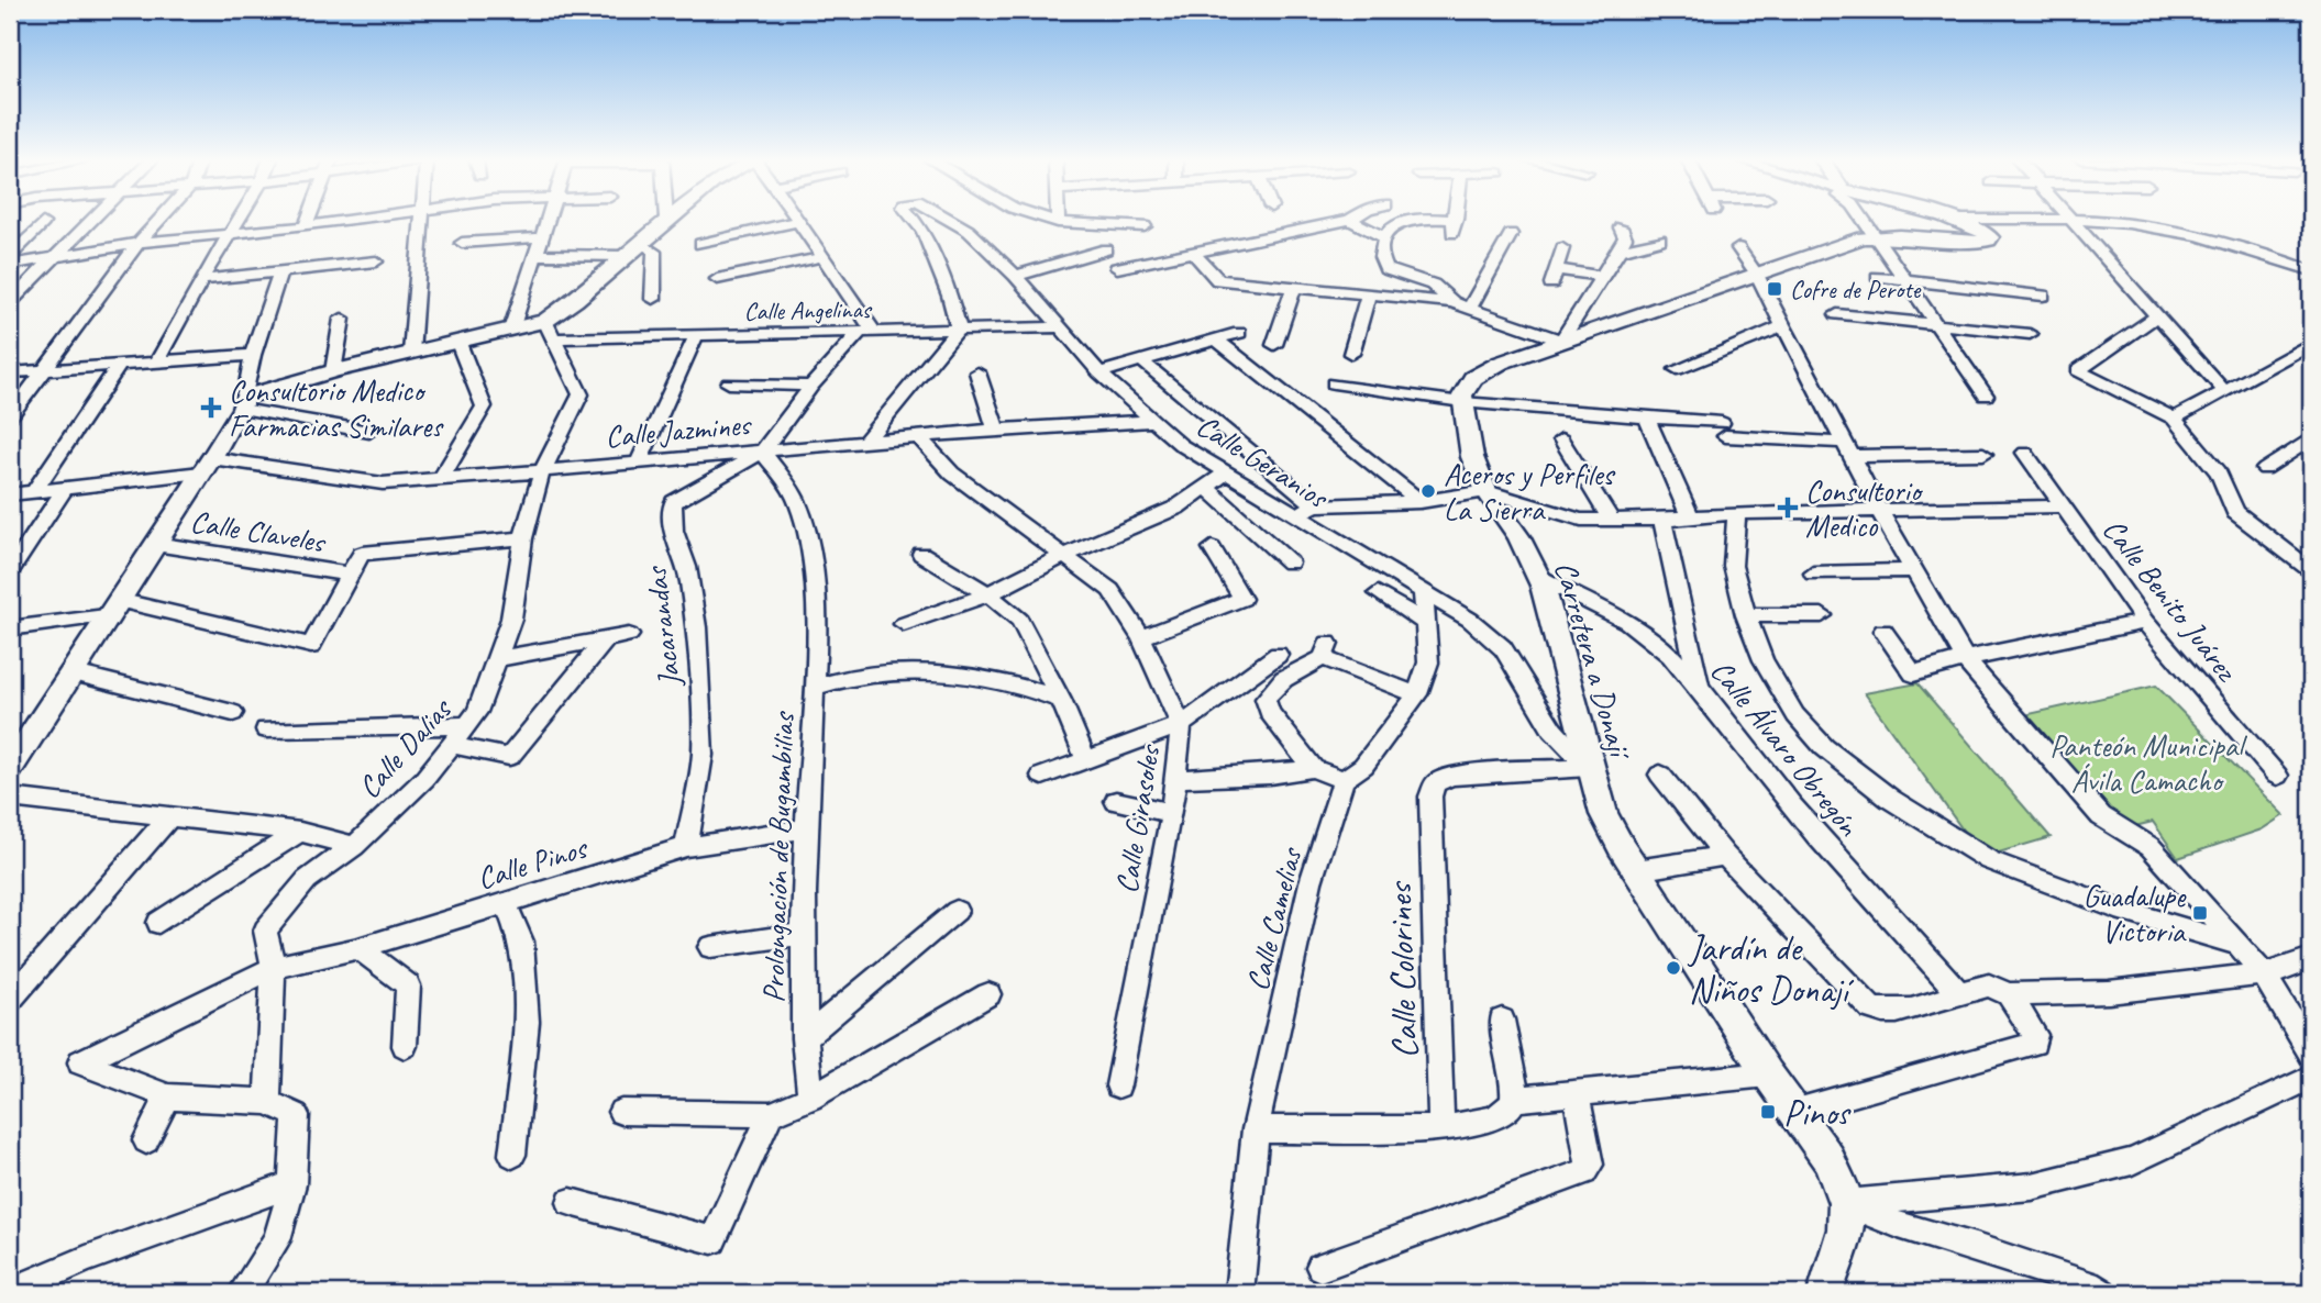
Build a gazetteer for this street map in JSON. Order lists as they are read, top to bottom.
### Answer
{
  "streets": {
    "main road": ["Carretera a Donají"],
    "street": [
      "Calle Angelinas",
      "Calle Jazmines",
      "Calle Geranios",
      "Calle Claveles",
      "Calle Benito Juárez",
      "Jacarandas",
      "Calle Álvaro Obregón",
      "Calle Dalias",
      "Calle Girasoles",
      "Prolongación de Bugambilias",
      "Calle Pinos",
      "Calle Camelias",
      "Calle Colorines"
    ]
  },
  "crossings": [
    ["Calle Angelinas", "Calle Geranios"],
    ["Calle Angelinas", "Calle Dalias"],
    ["Calle Jazmines", "Calle Geranios"],
    ["Calle Jazmines", "Jacarandas"],
    ["Calle Jazmines", "Calle Dalias"],
    ["Calle Jazmines", "Calle Girasoles"],
    ["Calle Jazmines", "Prolongación de Bugambilias"],
    ["Calle Geranios", "Carretera a Donají"],
    ["Calle Geranios", "Calle Colorines"],
    ["Calle Claveles", "Calle Dalias"],
    ["Jacarandas", "Prolongación de Bugambilias"],
    ["Jacarandas", "Calle Pinos"],
    ["Carretera a Donají", "Calle Álvaro Obregón"],
    ["Carretera a Donají", "Calle Colorines"],
    ["Calle Dalias", "Calle Pinos"],
    ["Prolongación de Bugambilias", "Calle Pinos"]
  ],
  "parks": ["Panteón Municipal Ávila Camacho"],
  "places": {
    "transit": ["Cofre de Perote", "Guadalupe Victoria", "Pinos"],
    "health": ["Consultorio Medico Farmacias Similares", "Consultorio Medico"],
    "other": ["Aceros y Perfiles La Sierra", "Jardín de Niños Donají"]
  }
}
